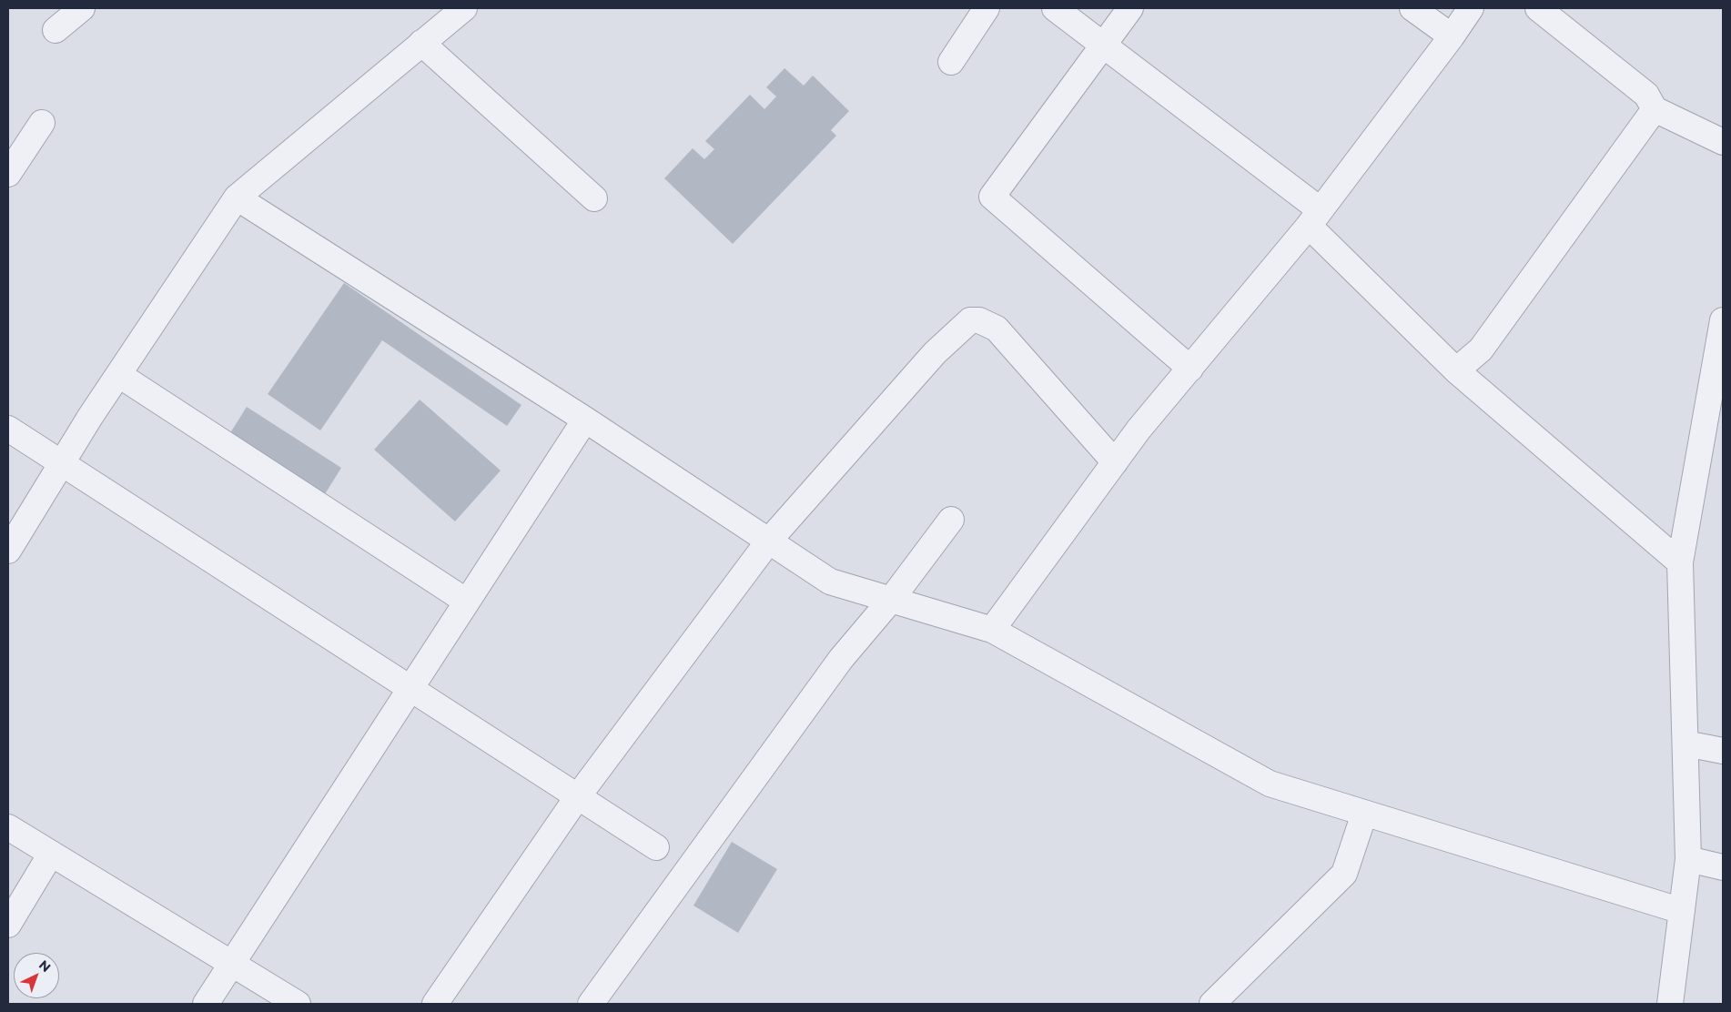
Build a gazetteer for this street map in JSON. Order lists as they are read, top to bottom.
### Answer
{
  "north": "top right"
}
